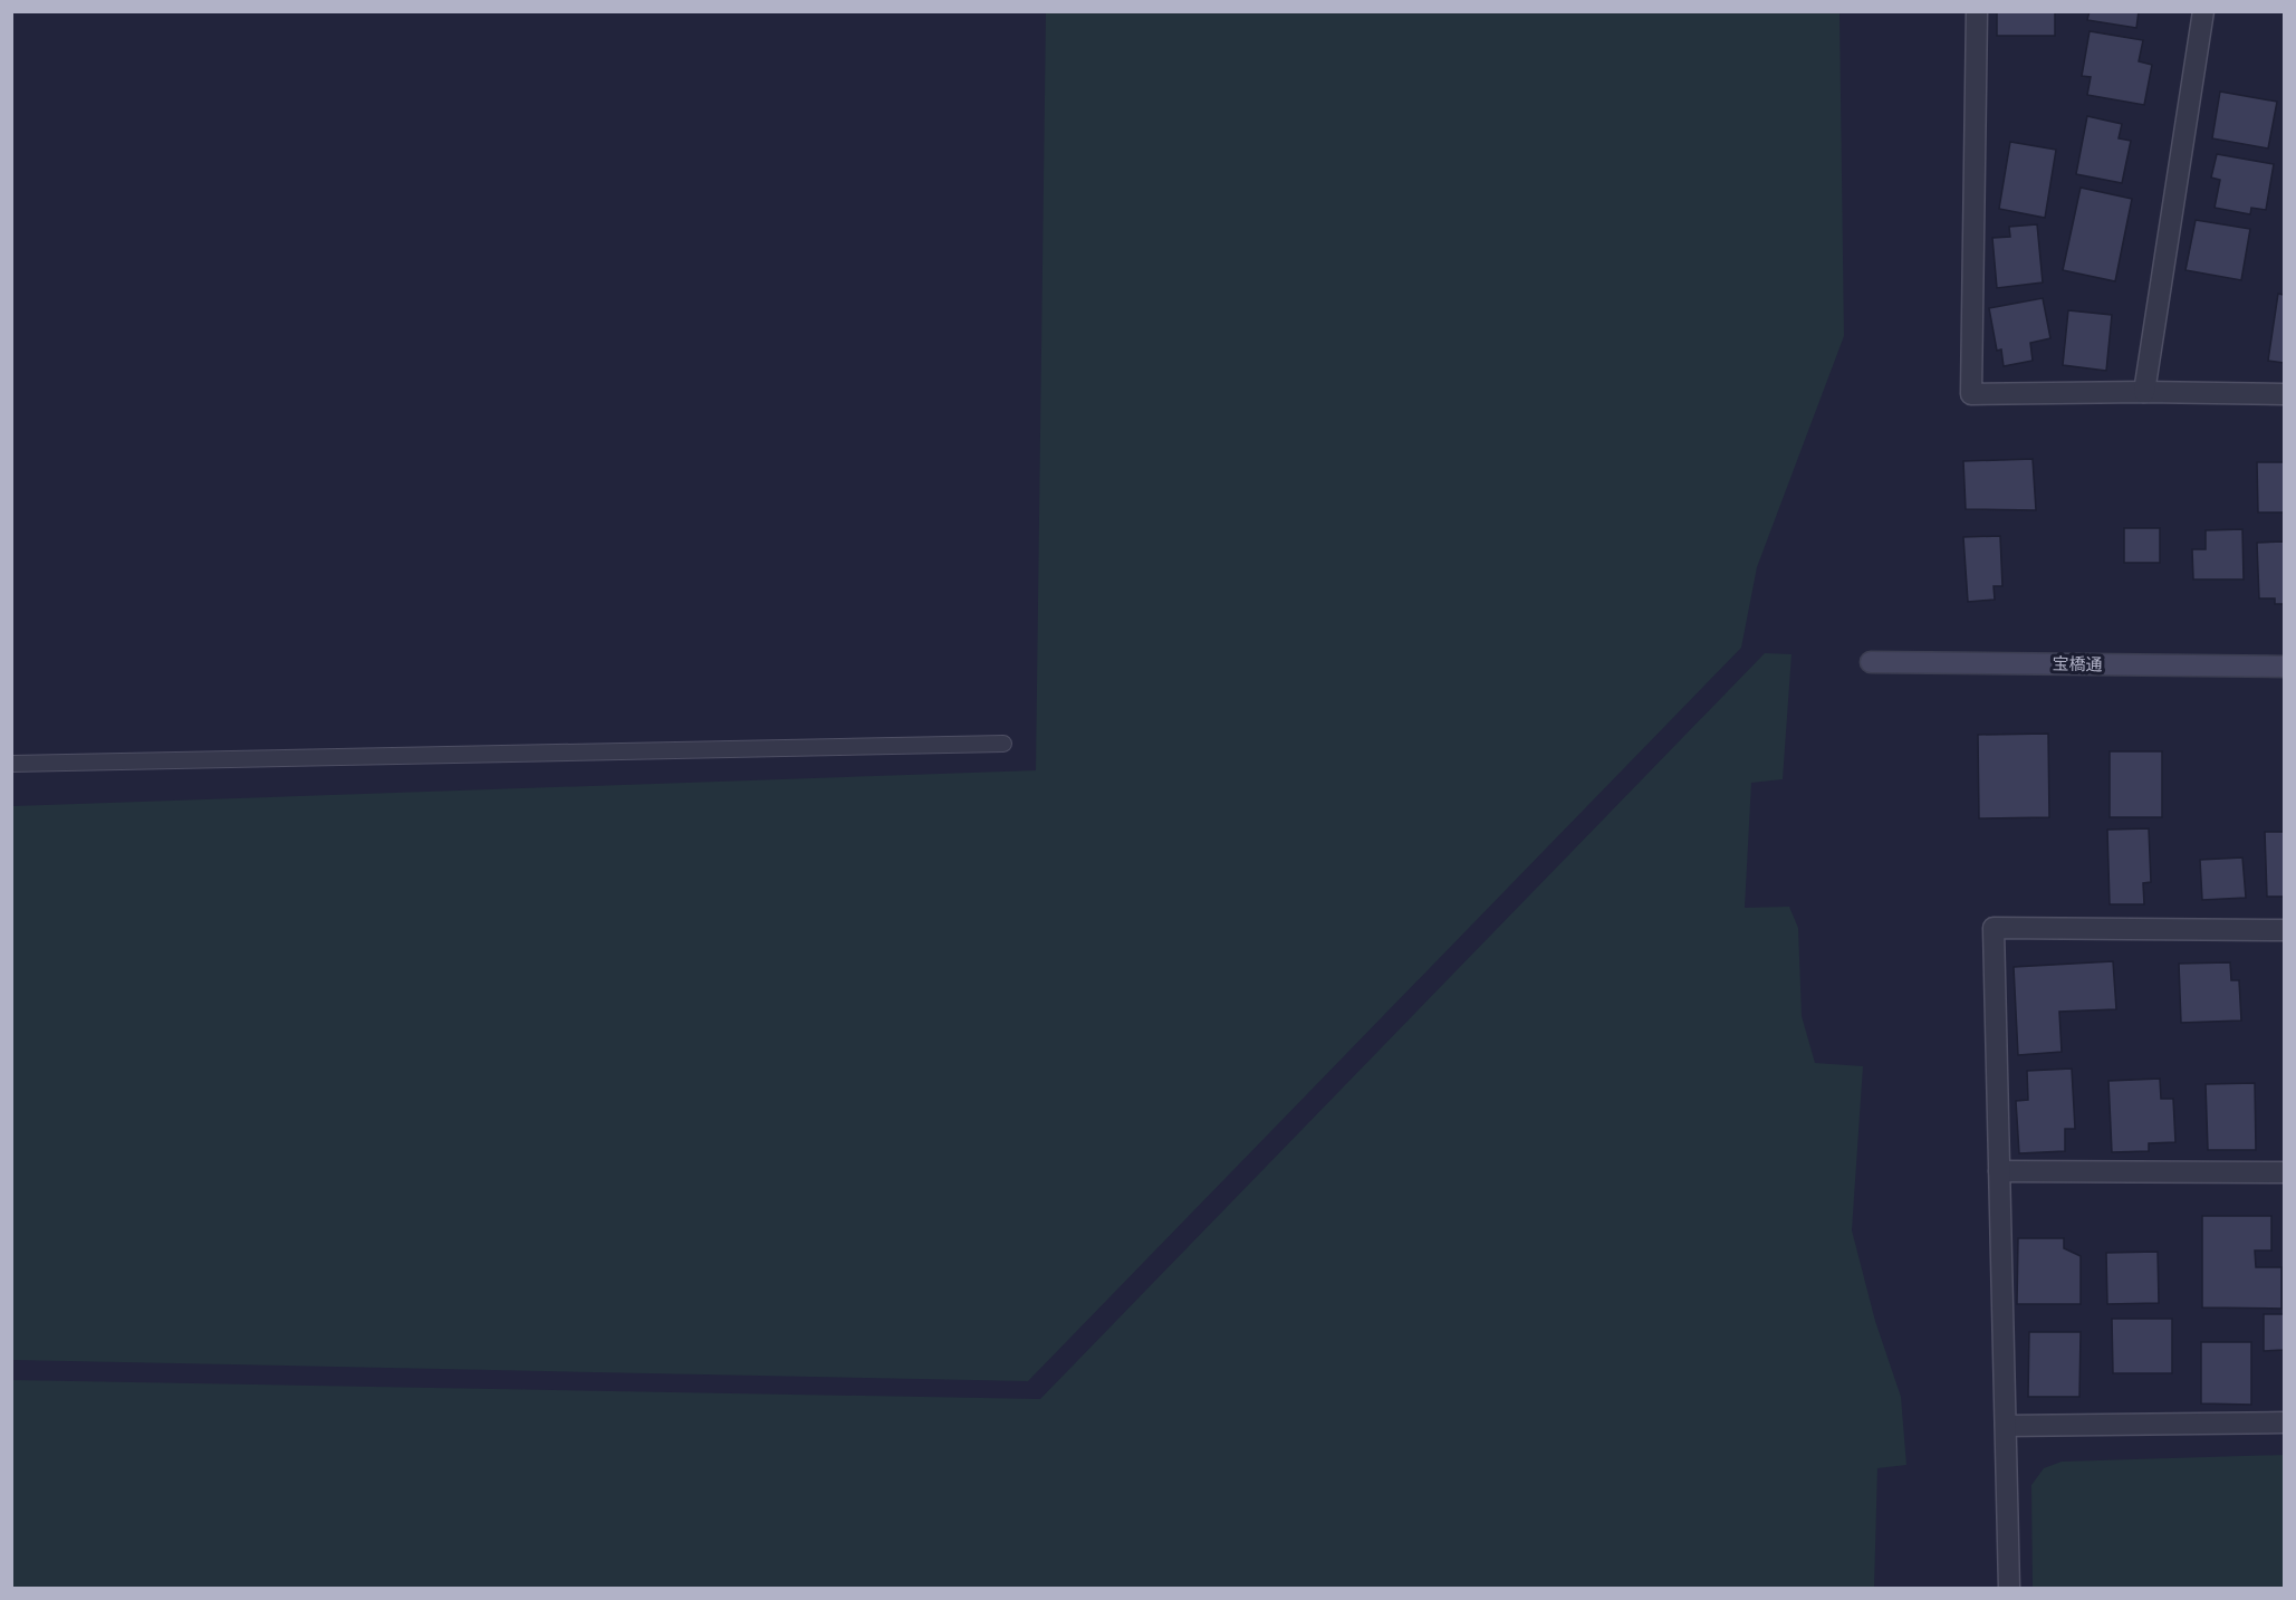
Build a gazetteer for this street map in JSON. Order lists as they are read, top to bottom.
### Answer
{
  "streets": {
    "street": ["宝橋通"]
  }
}
